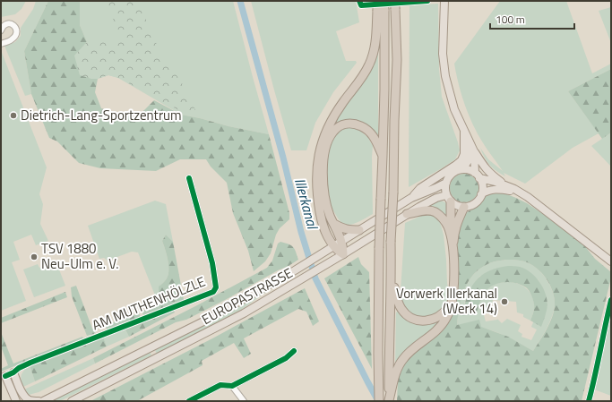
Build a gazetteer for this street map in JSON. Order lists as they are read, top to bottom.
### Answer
{
  "streets": {
    "main road": ["EUROPASTRASSE"],
    "street": ["AM MUTHENHÖLZLE"]
  },
  "water": ["Illerkanal"],
  "places": ["Dietrich-Lang-Sportzentrum", "TSV 1880 Neu-Ulm e. V.", "Vorwerk Illerkanal (Werk 14)"],
  "scale_bar": "100 m"
}
